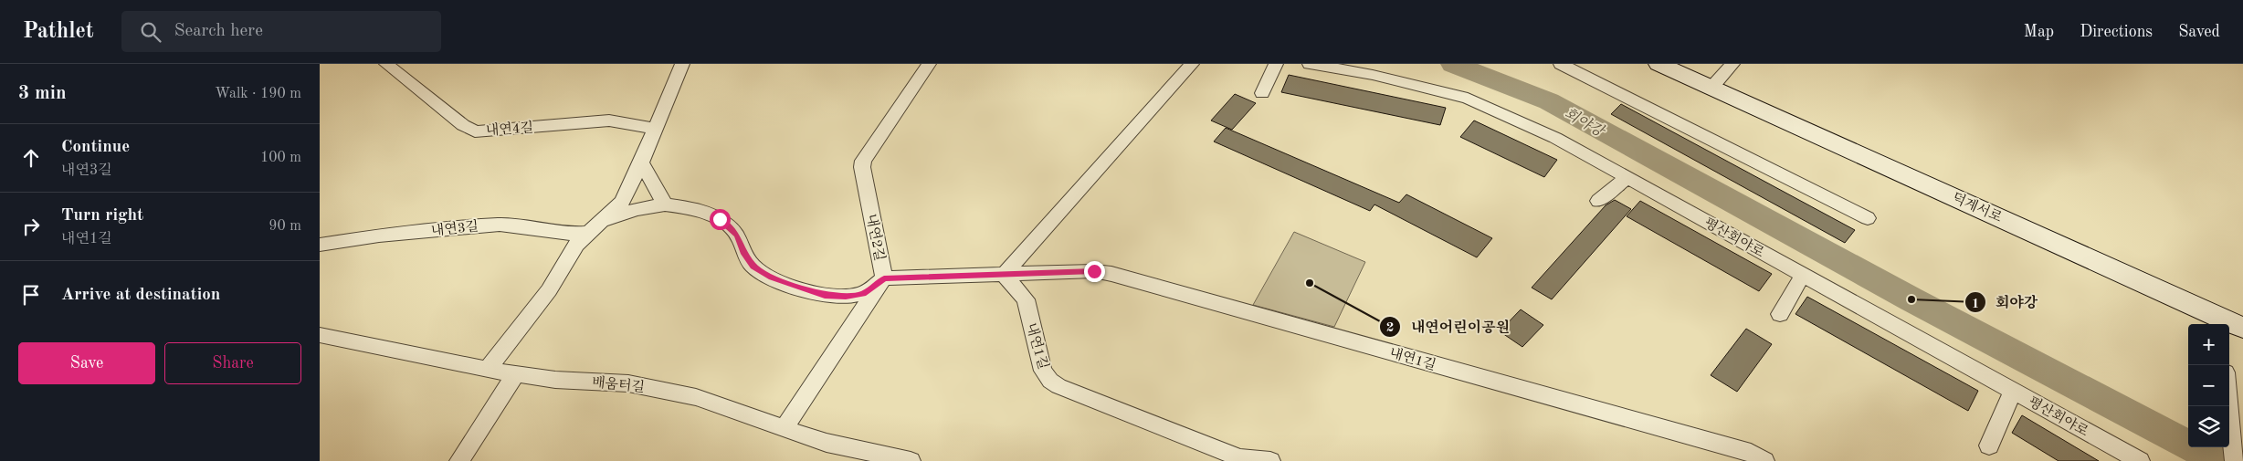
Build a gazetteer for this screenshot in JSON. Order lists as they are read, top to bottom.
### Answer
{
  "streets": {
    "street": [
      "내연4길",
      "덕계서로",
      "내연3길",
      "내연2길",
      "평산회야로",
      "내연1길",
      "배움터길"
    ]
  },
  "crossings": [
    ["내연2길", "내연1길"],
    ["내연2길", "배움터길"]
  ],
  "water": ["회야강"],
  "places": ["내연어린이공원", "회야강"],
  "page": {
    "header": "Pathlet",
    "search": "Search here",
    "nav": ["Map", "Directions", "Saved"],
    "heading": ["3 min", "Walk · 190 m"],
    "list": [
      ["Continue", "내연3길", "100 m"],
      ["Turn right", "내연1길", "90 m"],
      "Arrive at destination"
    ],
    "map_buttons": ["+", "−"],
    "buttons": ["Save", "Share"]
  }
}
